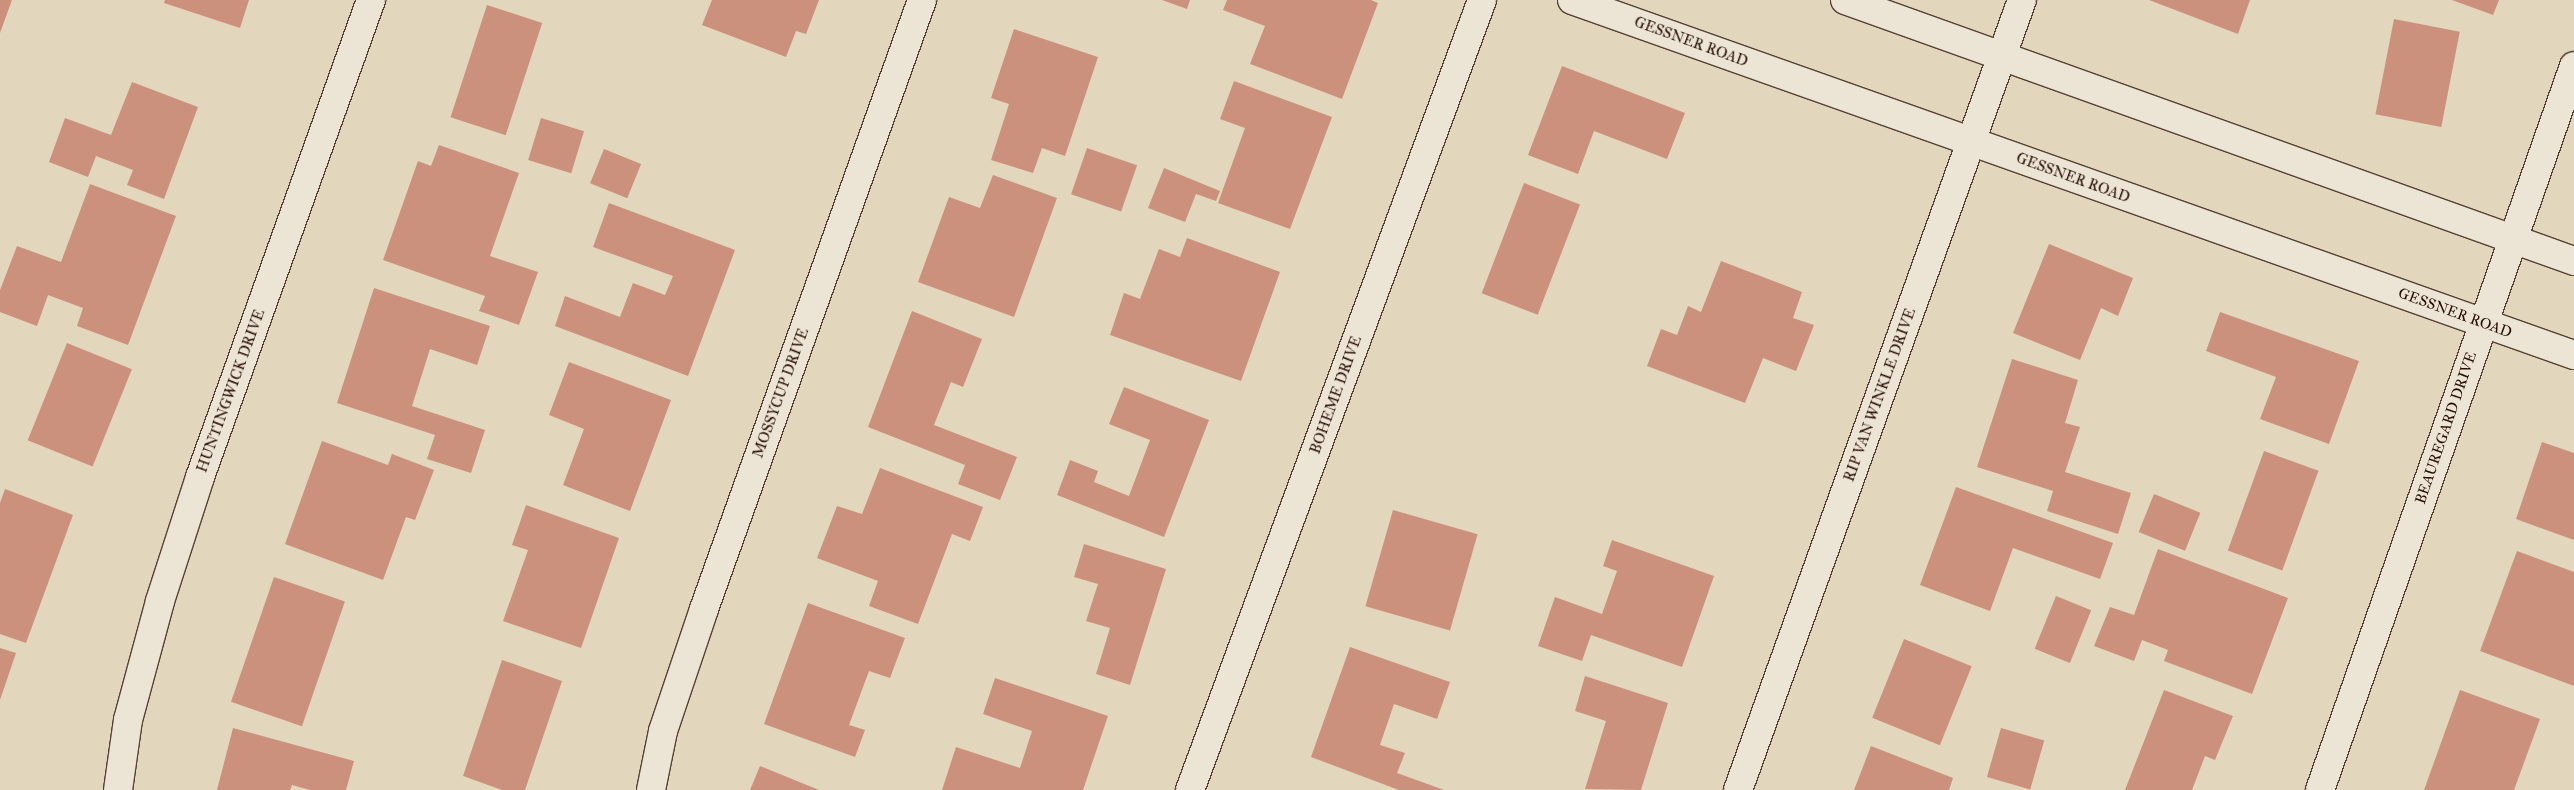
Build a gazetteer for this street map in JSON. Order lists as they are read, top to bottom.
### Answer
{
  "streets": {
    "street": [
      "GESSNER ROAD",
      "HUNTINGWICK DRIVE",
      "MOSSYCUP DRIVE",
      "BOHEME DRIVE",
      "RIP VAN WINKLE DRIVE",
      "BEAUREGARD DRIVE"
    ]
  },
  "crossings": [
    ["GESSNER ROAD", "RIP VAN WINKLE DRIVE"],
    ["GESSNER ROAD", "BEAUREGARD DRIVE"]
  ]
}
